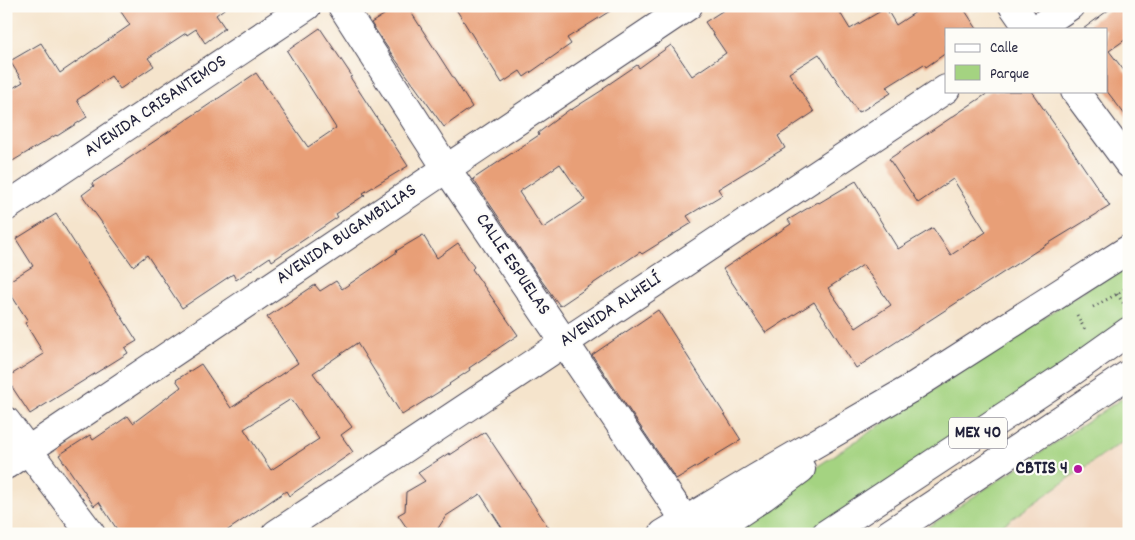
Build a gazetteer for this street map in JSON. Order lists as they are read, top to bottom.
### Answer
{
  "streets": {
    "street": [
      "AVENIDA CRISANTEMOS",
      "AVENIDA BUGAMBILIAS",
      "CALLE ESPUELAS",
      "AVENIDA ALHELÍ",
      "MEX 40"
    ]
  },
  "crossings": [
    ["AVENIDA BUGAMBILIAS", "CALLE ESPUELAS"],
    ["CALLE ESPUELAS", "AVENIDA ALHELÍ"]
  ],
  "places": ["CBTIS 4"],
  "legend": ["Calle", "Parque"]
}
